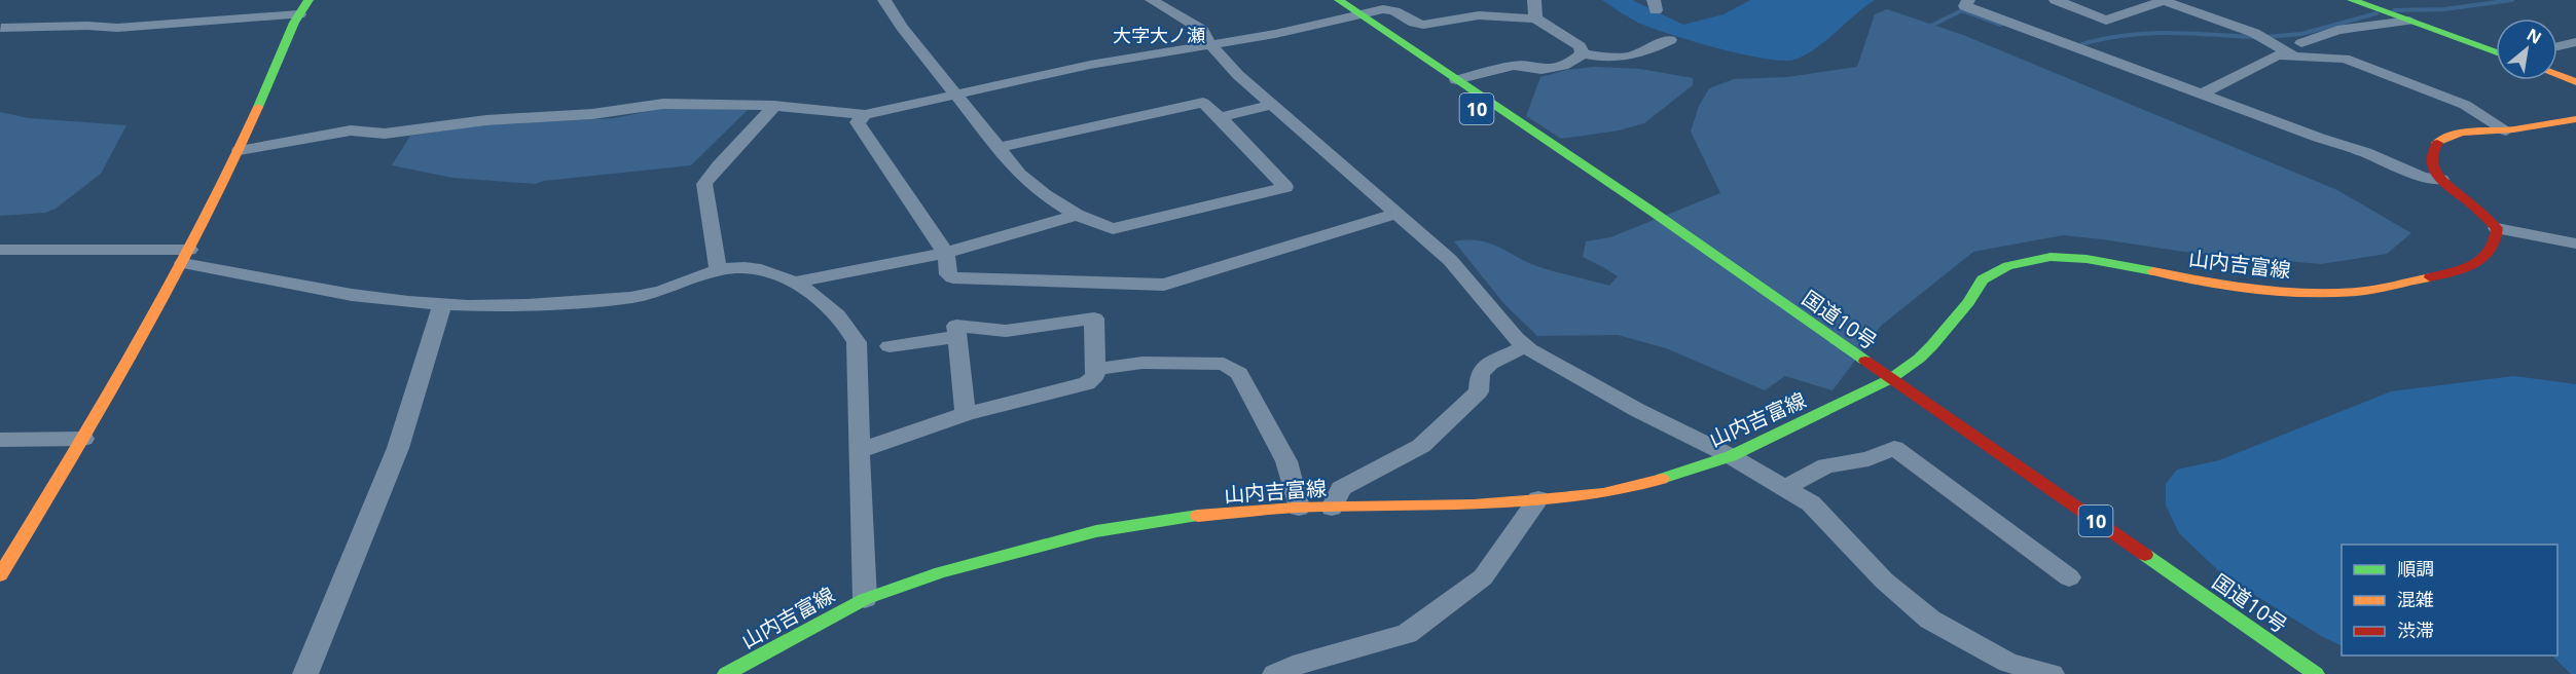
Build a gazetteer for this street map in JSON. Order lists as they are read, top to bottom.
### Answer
{
  "streets": {
    "main road": ["10", "山内吉富線", "国道10号"]
  },
  "crossings": [
    ["山内吉富線", "国道10号"]
  ],
  "districts": ["大字大ノ瀬"],
  "legend": ["順調", "混雑", "渋滞"],
  "north": "top right"
}
